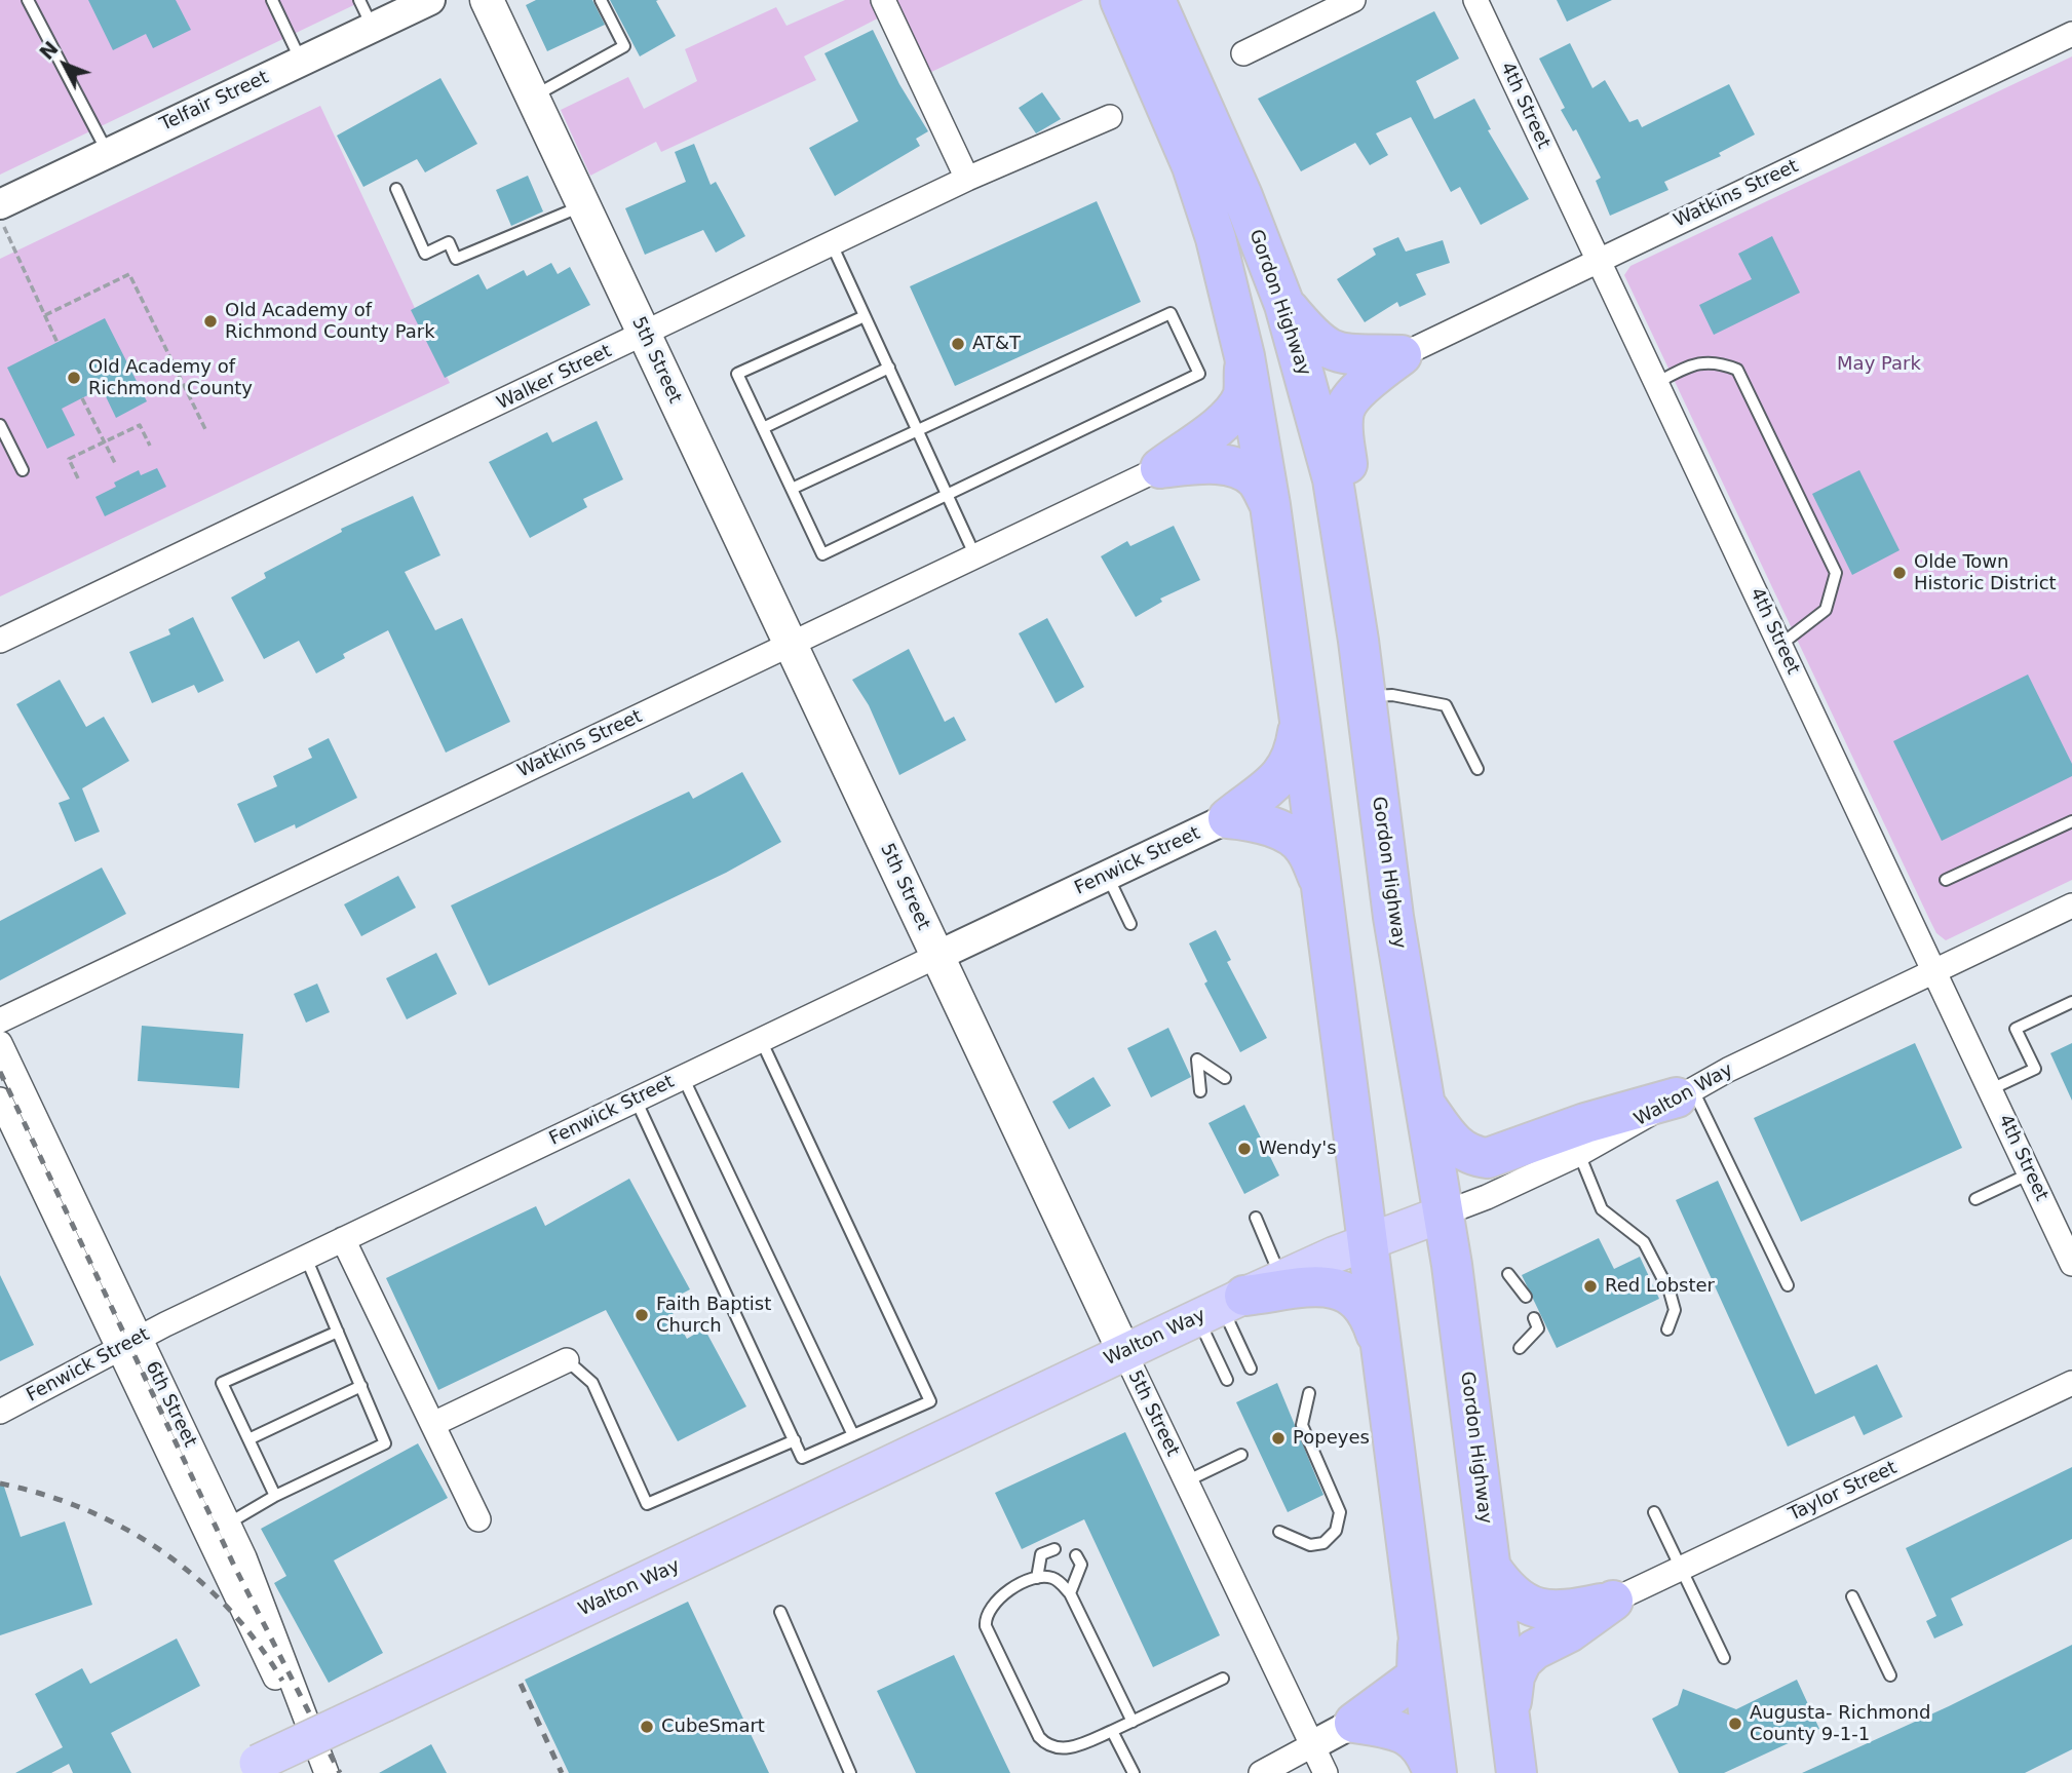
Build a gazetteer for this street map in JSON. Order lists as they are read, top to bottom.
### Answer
{
  "streets": {
    "highway": ["Gordon Highway"],
    "main road": ["5th Street", "Walton Way"],
    "street": [
      "Telfair Street",
      "4th Street",
      "Watkins Street",
      "Walker Street",
      "Fenwick Street",
      "6th Street",
      "Taylor Street"
    ]
  },
  "crossings": [
    ["4th Street", "Watkins Street"],
    ["4th Street", "Walton Way"],
    ["Watkins Street", "5th Street"],
    ["Gordon Highway", "Walton Way"],
    ["5th Street", "Walker Street"],
    ["5th Street", "Fenwick Street"],
    ["5th Street", "Walton Way"],
    ["Fenwick Street", "6th Street"]
  ],
  "parks": ["May Park"],
  "places": [
    "Old Academy of Richmond County Park",
    "AT&T",
    "Old Academy of Richmond County",
    "Olde Town Historic District",
    "Wendy's",
    "Red Lobster",
    "Faith Baptist Church",
    "Popeyes",
    "Augusta- Richmond County 9-1-1",
    "CubeSmart"
  ],
  "north": "top left"
}
